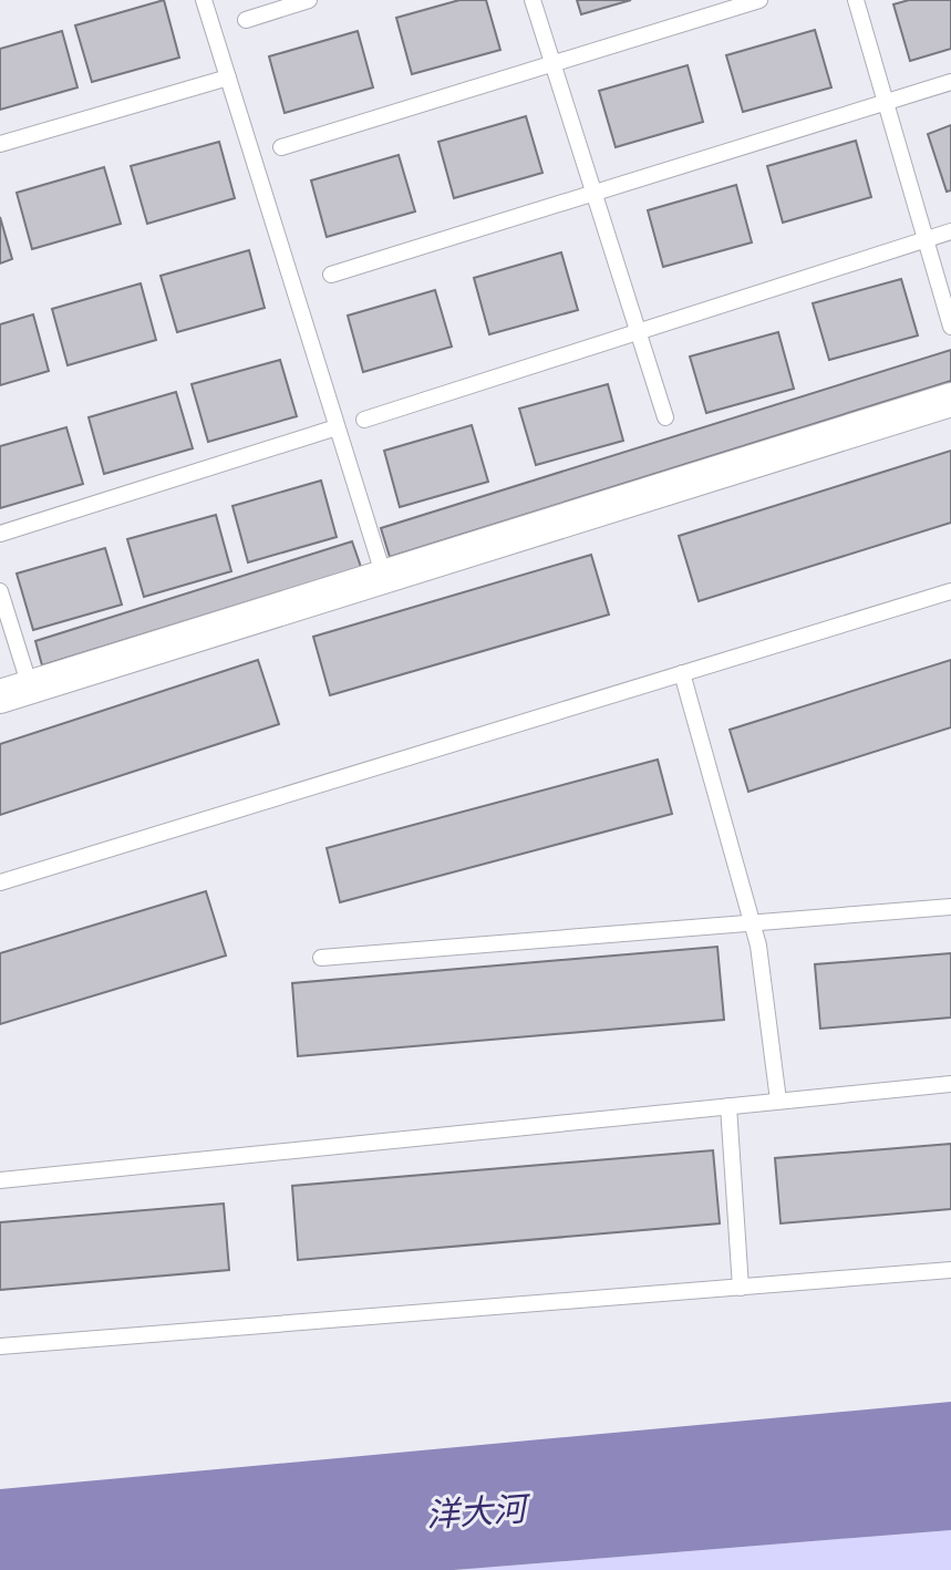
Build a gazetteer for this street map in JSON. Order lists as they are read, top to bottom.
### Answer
{
  "water": ["洋大河"]
}
